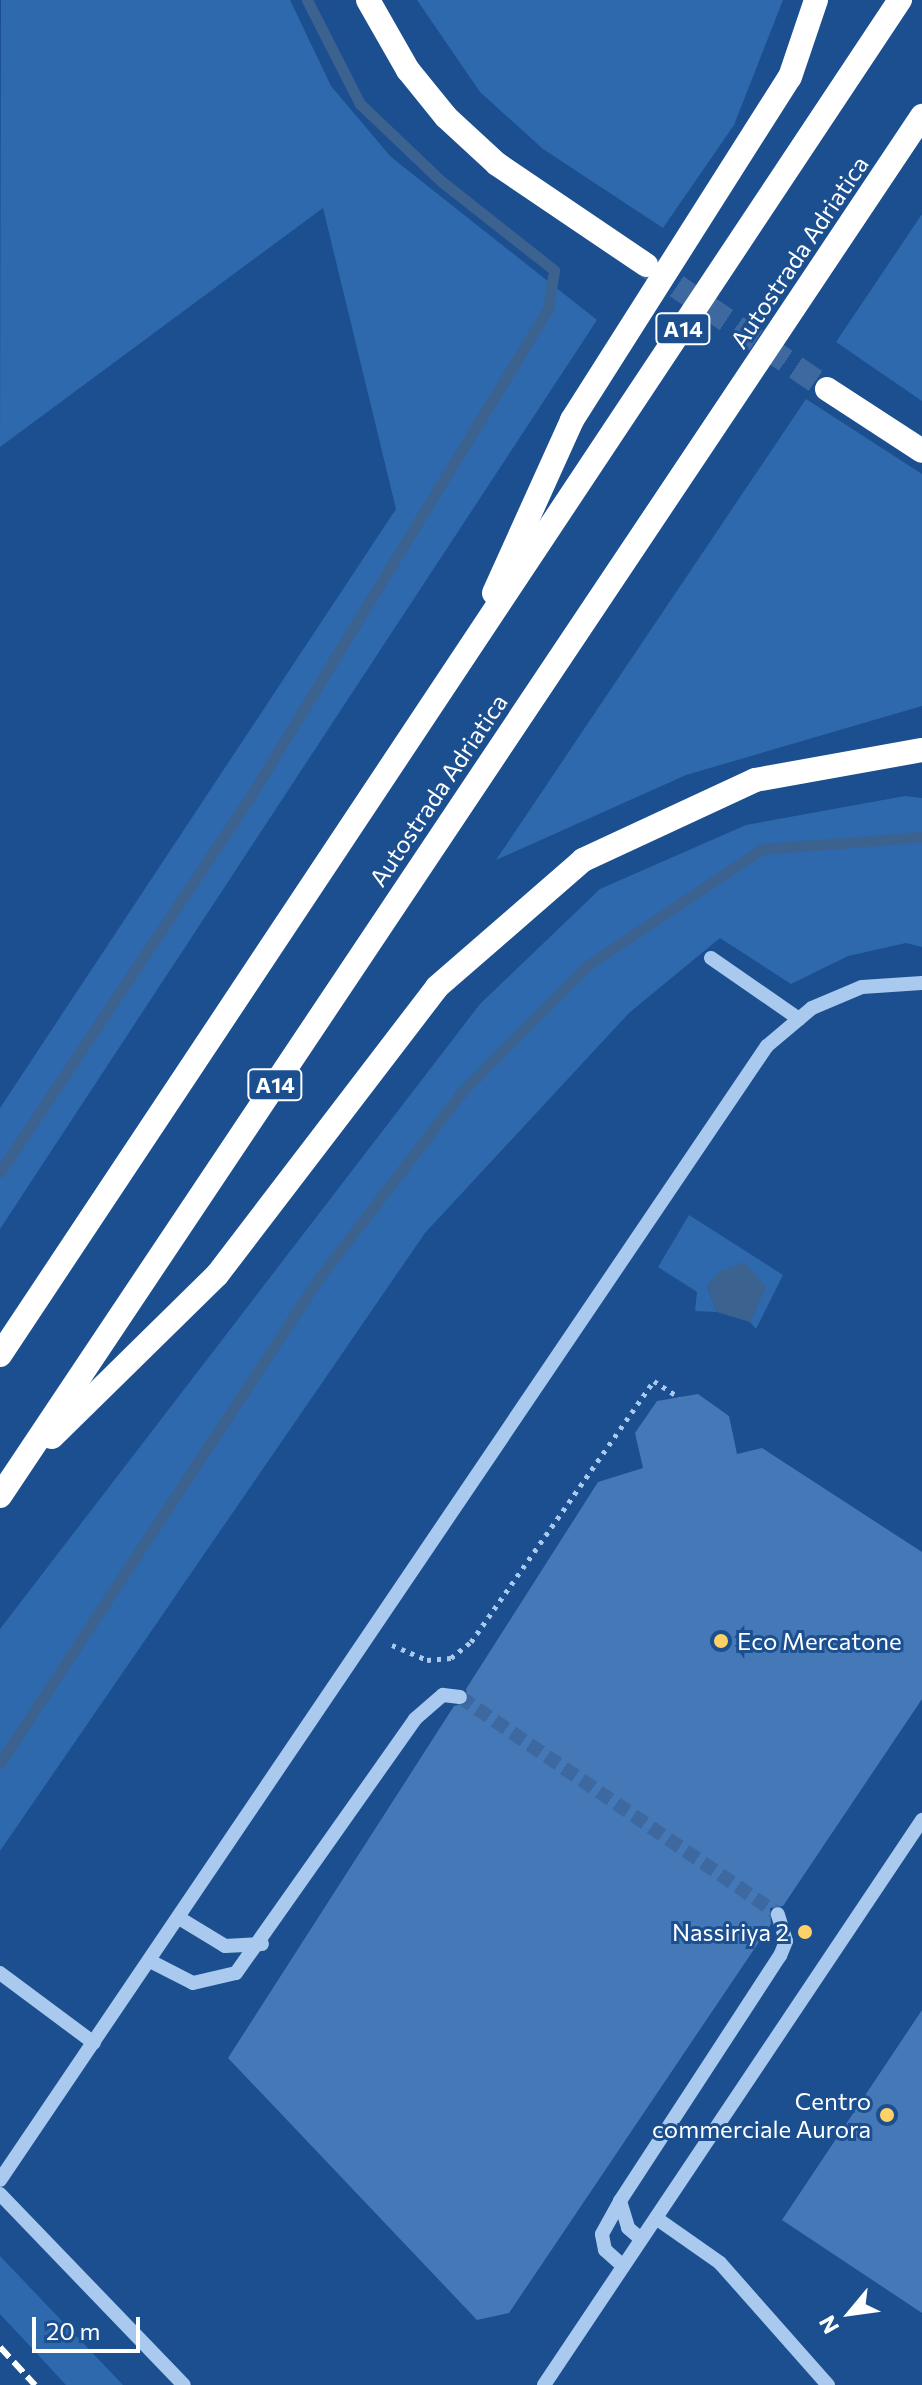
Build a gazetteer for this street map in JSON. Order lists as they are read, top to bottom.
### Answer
{
  "streets": {
    "highway": ["Autostrada Adriatica", "A14"]
  },
  "places": ["Eco Mercatone", "Nassiriya 2", "Centro commerciale Aurora"],
  "scale_bar": "20 m",
  "north": "bottom left"
}
